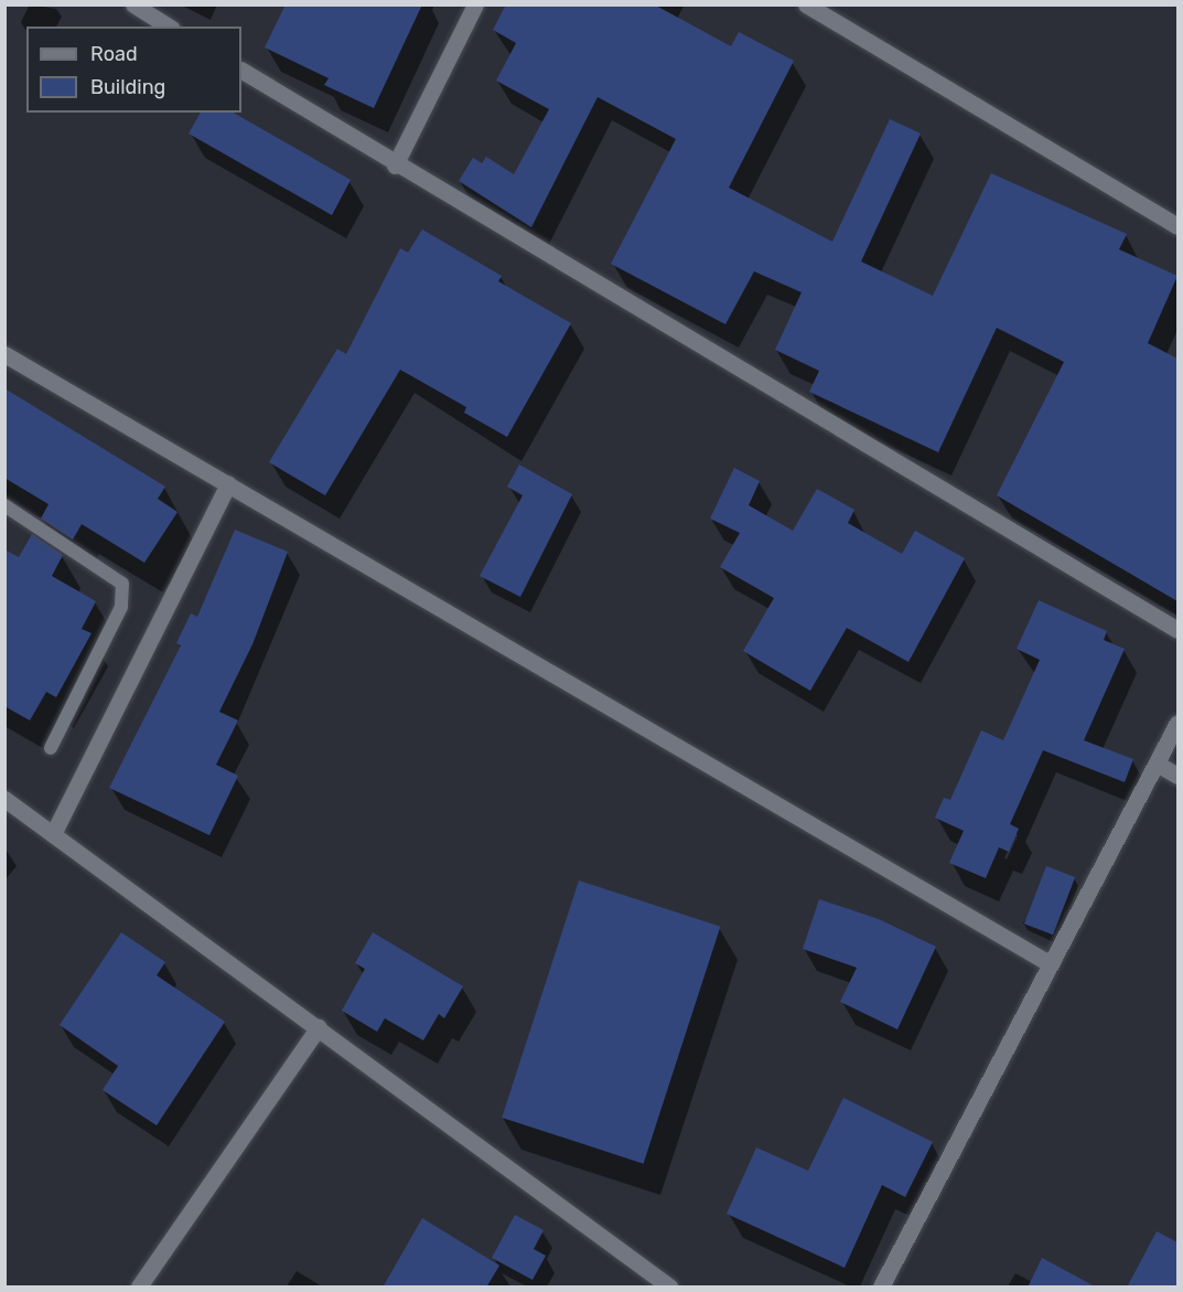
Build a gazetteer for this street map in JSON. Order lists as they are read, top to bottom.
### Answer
{
  "legend": ["Road", "Building"]
}
